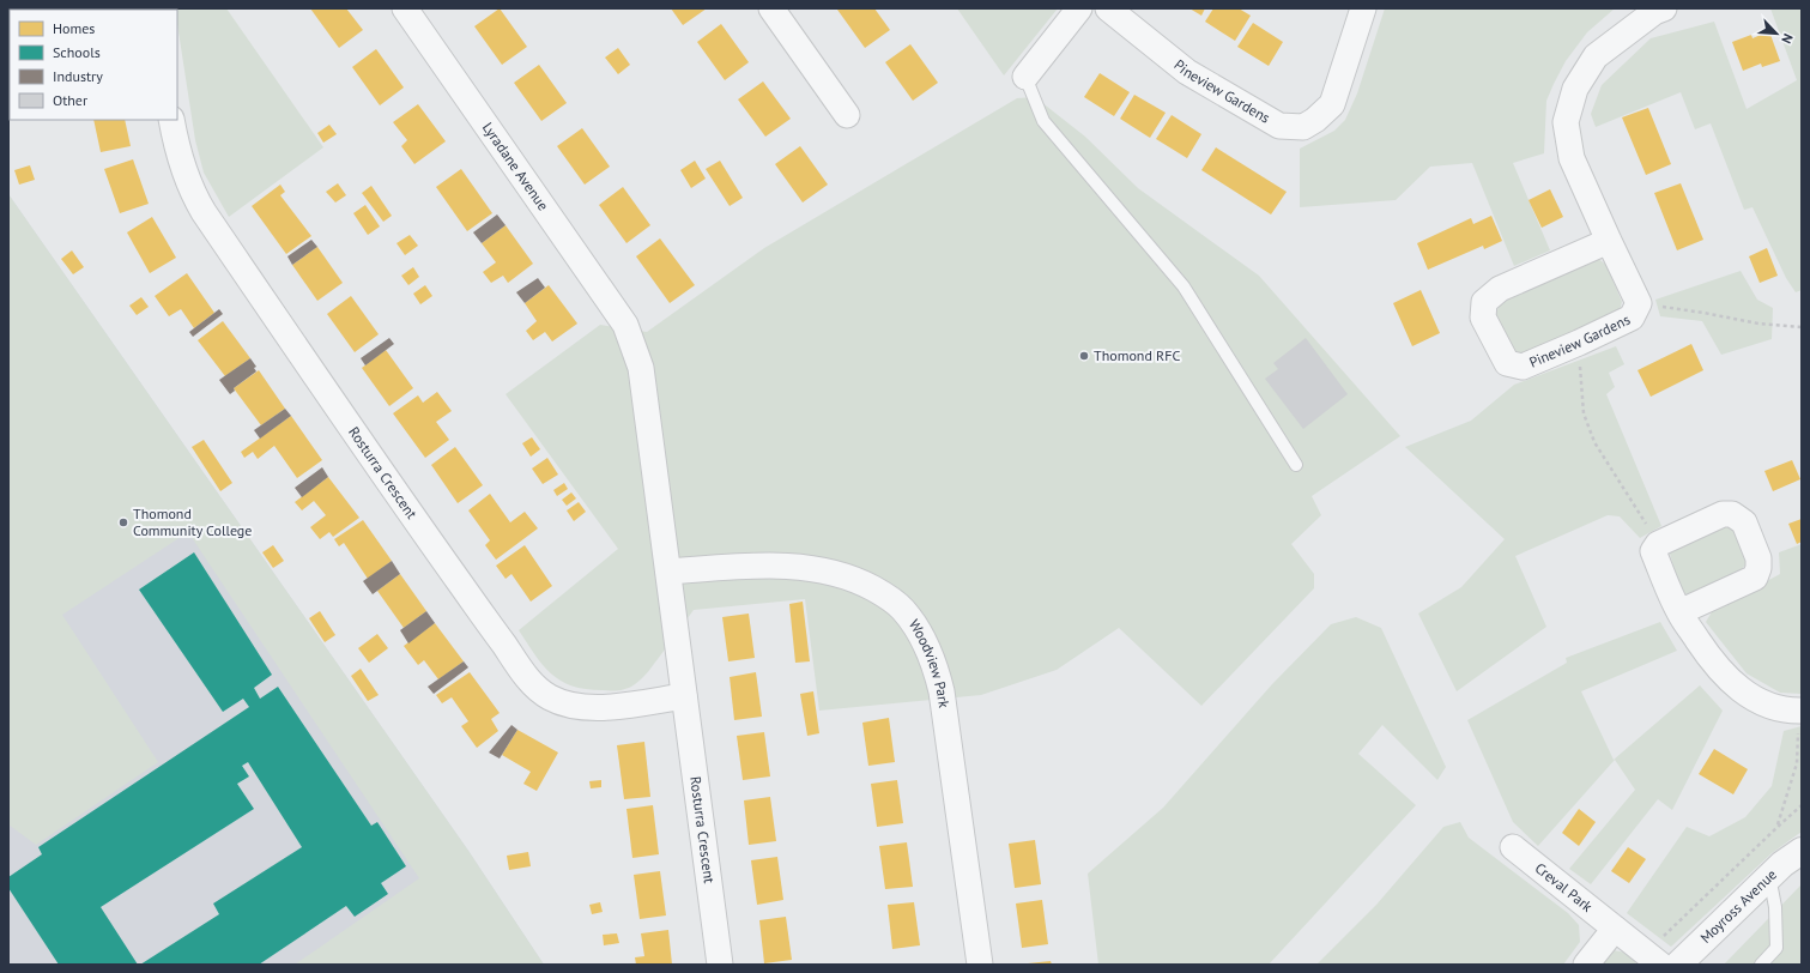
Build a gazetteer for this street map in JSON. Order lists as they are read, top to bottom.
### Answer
{
  "streets": {
    "street": [
      "Pineview Gardens",
      "Lyradane Avenue",
      "Rosturra Crescent",
      "Woodview Park",
      "Creval Park",
      "Moyross Avenue"
    ]
  },
  "crossings": [
    ["Lyradane Avenue", "Rosturra Crescent"],
    ["Lyradane Avenue", "Woodview Park"],
    ["Rosturra Crescent", "Woodview Park"]
  ],
  "places": ["Thomond RFC", "Thomond Community College"],
  "legend": [
    "Homes",
    "Schools",
    "Industry",
    "Other"
  ],
  "north": "bottom right"
}
